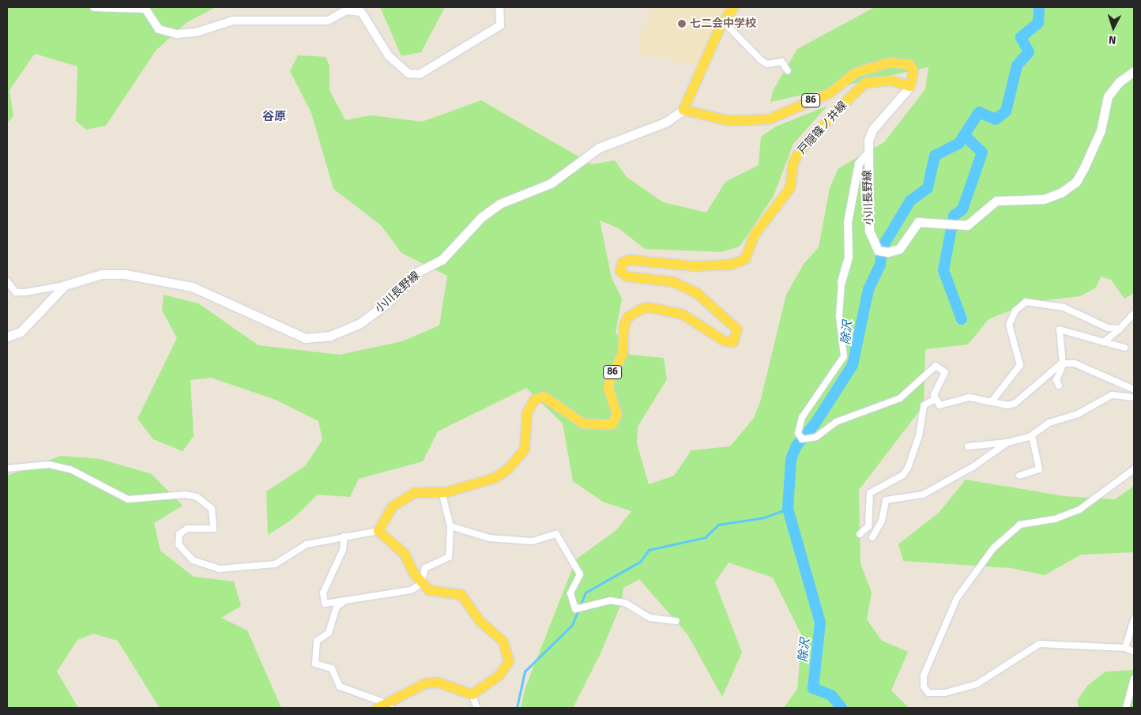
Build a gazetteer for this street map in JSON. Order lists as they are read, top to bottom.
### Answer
{
  "streets": {
    "main road": ["86", "戸隠篠ノ井線", "小川長野線"]
  },
  "crossings": [
    ["戸隠篠ノ井線", "小川長野線"]
  ],
  "districts": ["谷原"],
  "water": ["除沢"],
  "places": ["七二会中学校"],
  "north": "bottom"
}
